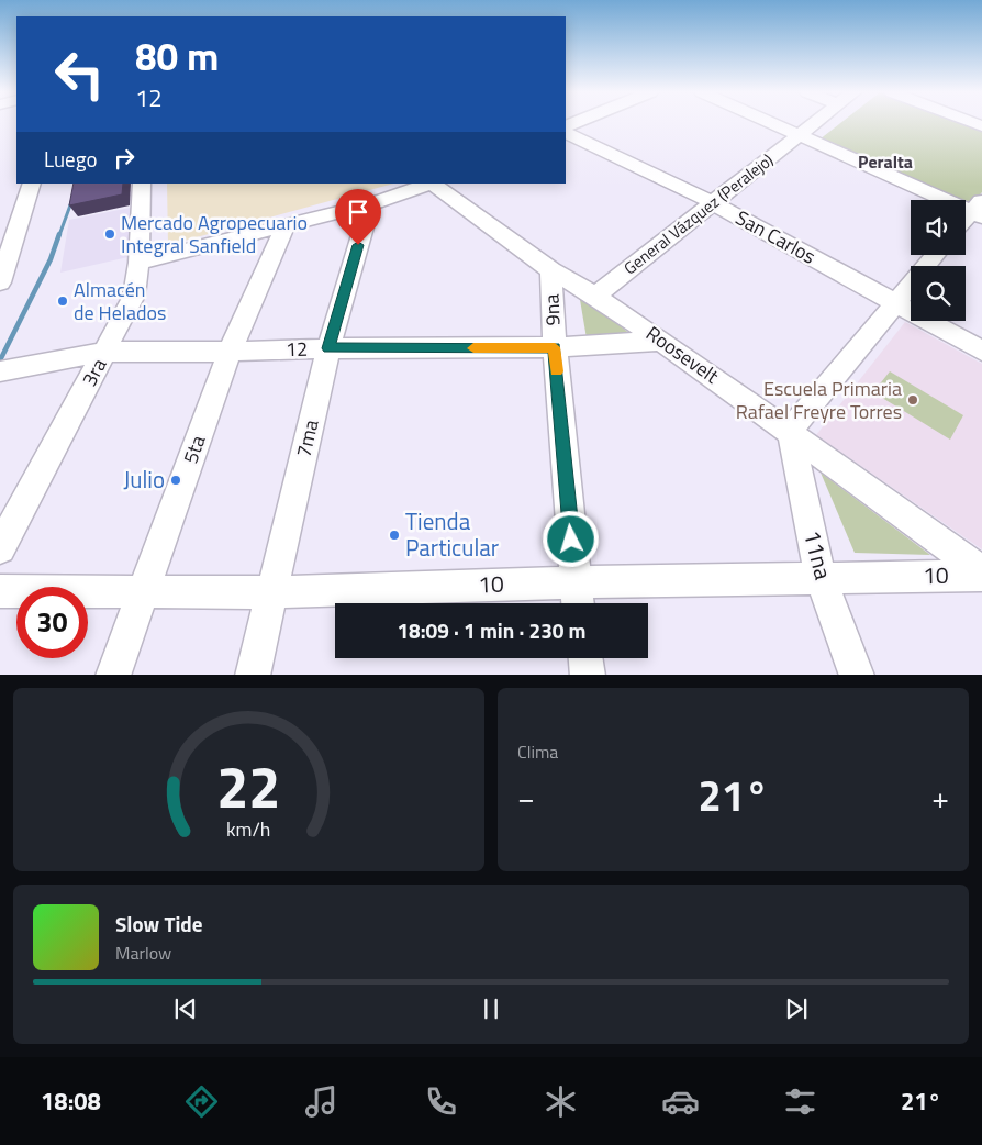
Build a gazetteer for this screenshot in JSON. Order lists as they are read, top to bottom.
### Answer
{
  "streets": {
    "street": [
      "General Vázquez (Peralejo)",
      "San Carlos",
      "9na",
      "12",
      "Roosevelt",
      "3ra",
      "7ma",
      "5ta",
      "11na",
      "10"
    ]
  },
  "crossings": [
    ["General Vázquez (Peralejo)", "San Carlos"],
    ["General Vázquez (Peralejo)", "Roosevelt"],
    ["9na", "12"],
    ["9na", "Roosevelt"],
    ["9na", "10"],
    ["12", "Roosevelt"],
    ["12", "3ra"],
    ["12", "7ma"],
    ["12", "5ta"],
    ["Roosevelt", "11na"],
    ["Roosevelt", "10"],
    ["7ma", "10"],
    ["5ta", "10"],
    ["11na", "10"]
  ],
  "districts": ["Peralta"],
  "places": [
    "Mercado Agropecuario Integral Sanfield",
    "Almacén de Helados",
    "Escuela Primaria Rafael Freyre Torres",
    "Julio",
    "Tienda Particular"
  ],
  "page": {
    "turn": ["80 m", "12"],
    "then": "Luego",
    "limit": "30",
    "trip": "18:09 · 1 min · 230 m",
    "tile": "Clima",
    "heat": ["−", "21°", "+"],
    "song": ["Slow Tide", "Marlow"],
    "tabs": ["18:08", "21°"],
    "gauge": ["22", "km/h"]
  }
}
